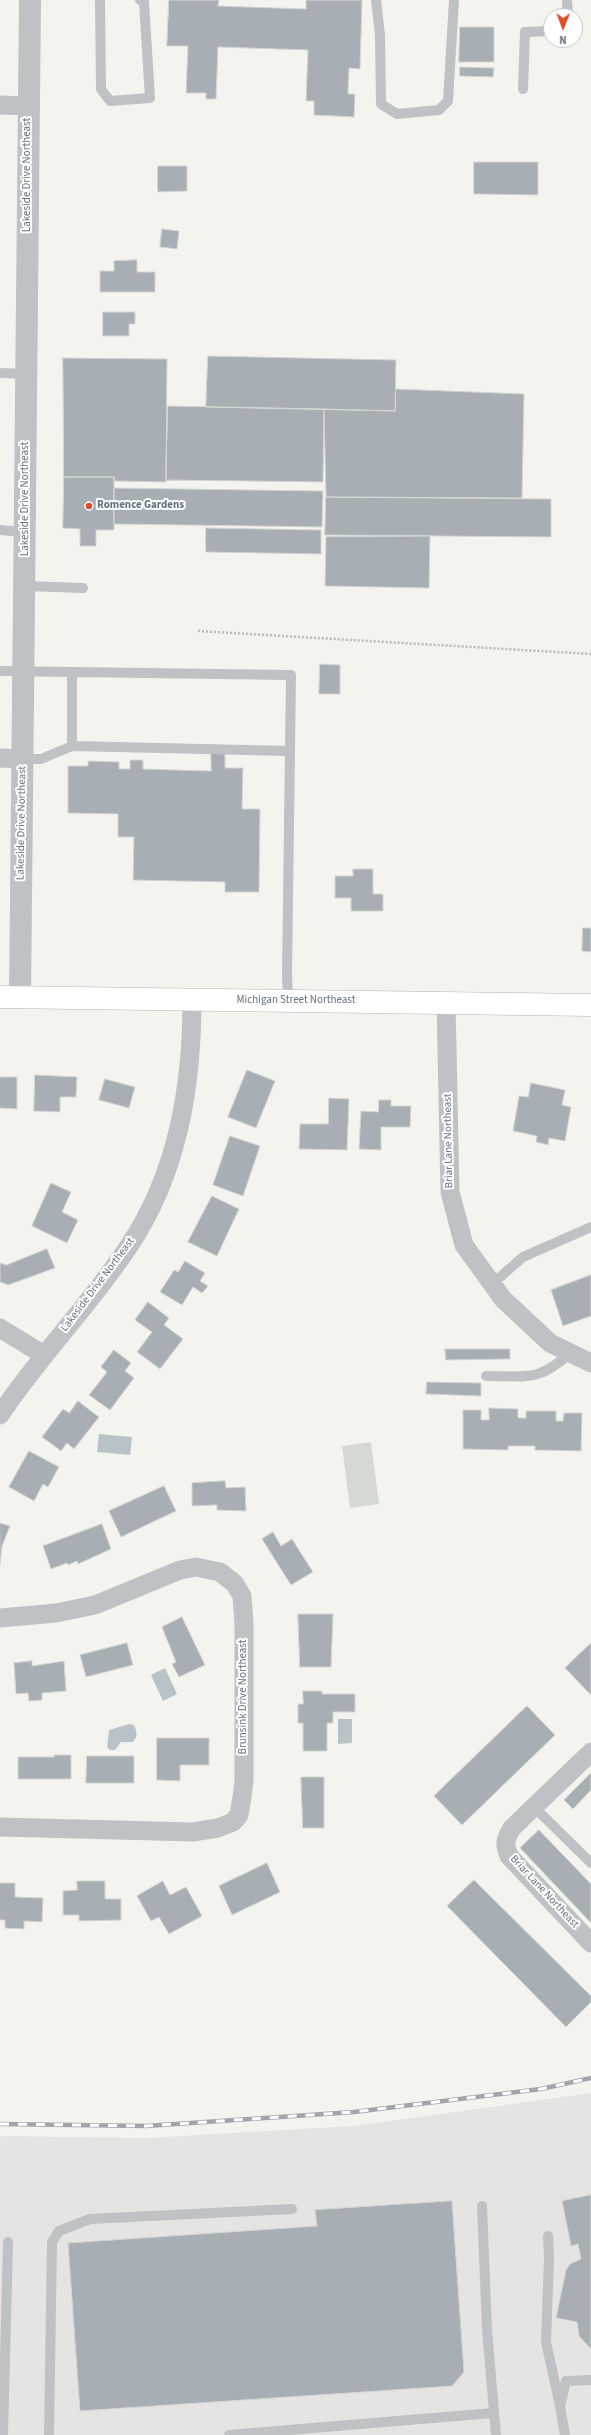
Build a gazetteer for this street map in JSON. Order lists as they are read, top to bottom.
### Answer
{
  "streets": {
    "main road": ["Michigan Street Northeast"],
    "street": ["Lakeside Drive Northeast", "Briar Lane Northeast", "Brunsink Drive Northeast"]
  },
  "crossings": [
    ["Lakeside Drive Northeast", "Michigan Street Northeast"],
    ["Michigan Street Northeast", "Briar Lane Northeast"]
  ],
  "places": ["Romence Gardens"],
  "north": "bottom"
}
